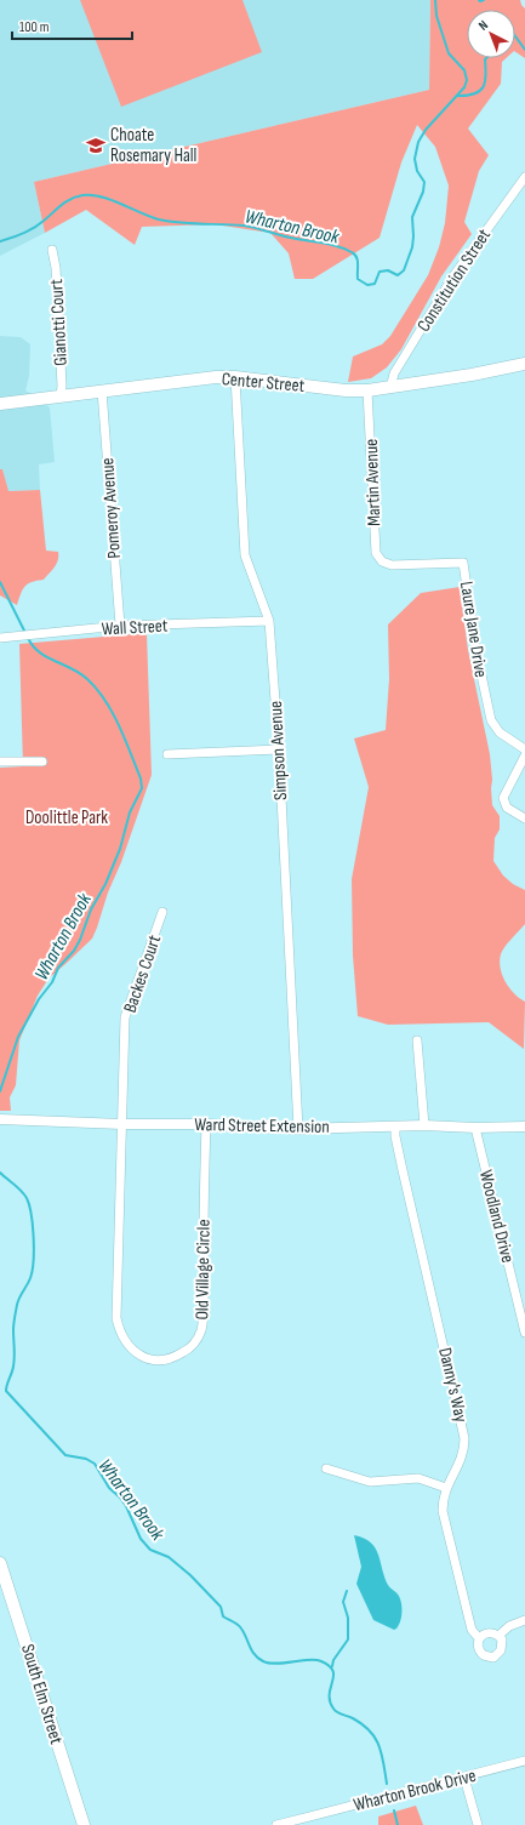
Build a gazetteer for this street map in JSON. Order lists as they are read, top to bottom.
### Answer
{
  "streets": {
    "main road": ["Center Street", "South Elm Street"],
    "street": [
      "Constitution Street",
      "Gianotti Court",
      "Martin Avenue",
      "Pomeroy Avenue",
      "Wall Street",
      "Laure Jane Drive",
      "Simpson Avenue",
      "Backes Court",
      "Ward Street Extension",
      "Woodland Drive",
      "Old Village Circle",
      "Danny's Way",
      "Wharton Brook Drive"
    ]
  },
  "crossings": [
    ["Constitution Street", "Center Street"],
    ["Gianotti Court", "Center Street"],
    ["Center Street", "Martin Avenue"],
    ["Center Street", "Pomeroy Avenue"],
    ["Center Street", "Simpson Avenue"],
    ["Martin Avenue", "Laure Jane Drive"],
    ["Pomeroy Avenue", "Wall Street"],
    ["Wall Street", "Simpson Avenue"],
    ["Simpson Avenue", "Ward Street Extension"],
    ["Backes Court", "Ward Street Extension"],
    ["Backes Court", "Old Village Circle"],
    ["Ward Street Extension", "Woodland Drive"],
    ["Ward Street Extension", "Old Village Circle"],
    ["Ward Street Extension", "Danny's Way"]
  ],
  "water": ["Wharton Brook"],
  "parks": ["Doolittle Park"],
  "places": {
    "school or university": ["Choate Rosemary Hall"]
  },
  "scale_bar": "100 m",
  "north": "top left"
}
